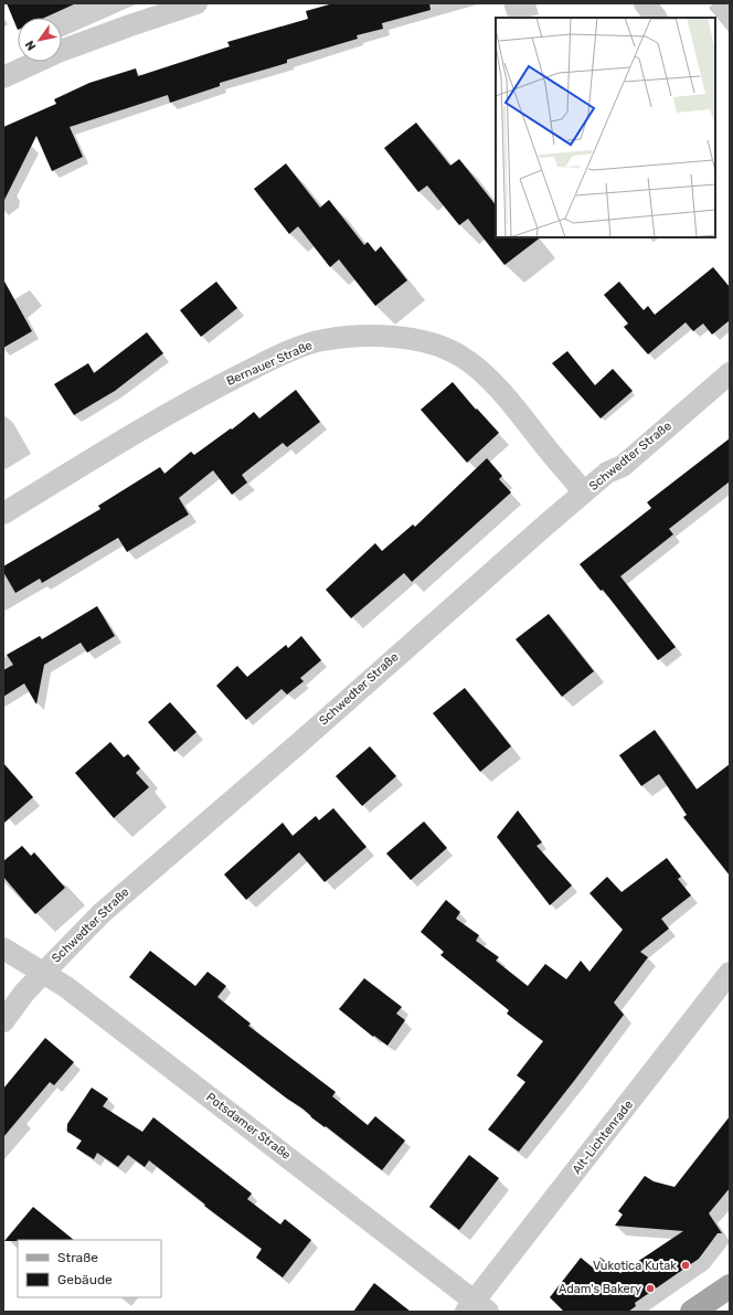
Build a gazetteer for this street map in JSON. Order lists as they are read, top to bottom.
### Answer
{
  "streets": {
    "street": [
      "Bernauer Straße",
      "Schwedter Straße",
      "Potsdamer Straße",
      "Alt-Lichtenrade"
    ]
  },
  "crossings": [
    ["Bernauer Straße", "Schwedter Straße"],
    ["Schwedter Straße", "Potsdamer Straße"],
    ["Potsdamer Straße", "Alt-Lichtenrade"]
  ],
  "places": ["Vukotica Kutak", "Adam's Bakery"],
  "legend": ["Straße", "Gebäude"],
  "north": "bottom left"
}
